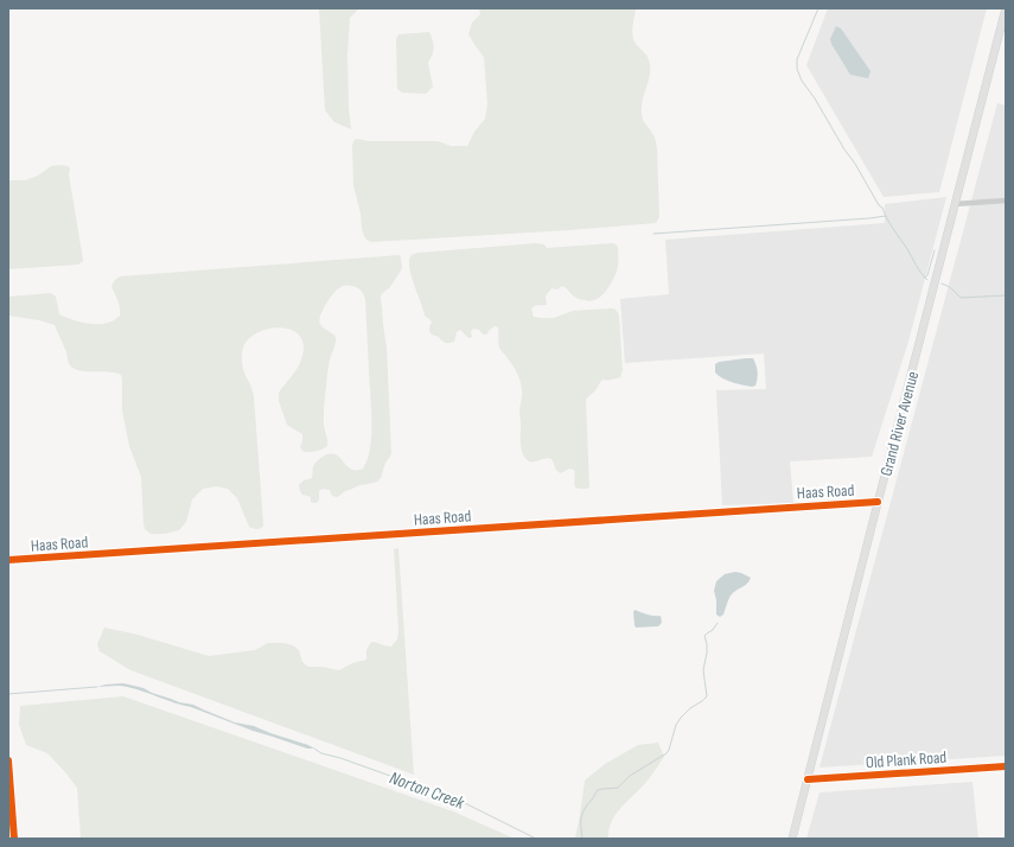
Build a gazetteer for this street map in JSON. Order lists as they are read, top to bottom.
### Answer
{
  "streets": {
    "main road": ["Grand River Avenue"],
    "street": ["Haas Road", "Old Plank Road"]
  },
  "crossings": [
    ["Grand River Avenue", "Haas Road"],
    ["Grand River Avenue", "Old Plank Road"]
  ],
  "water": ["Norton Creek"]
}
